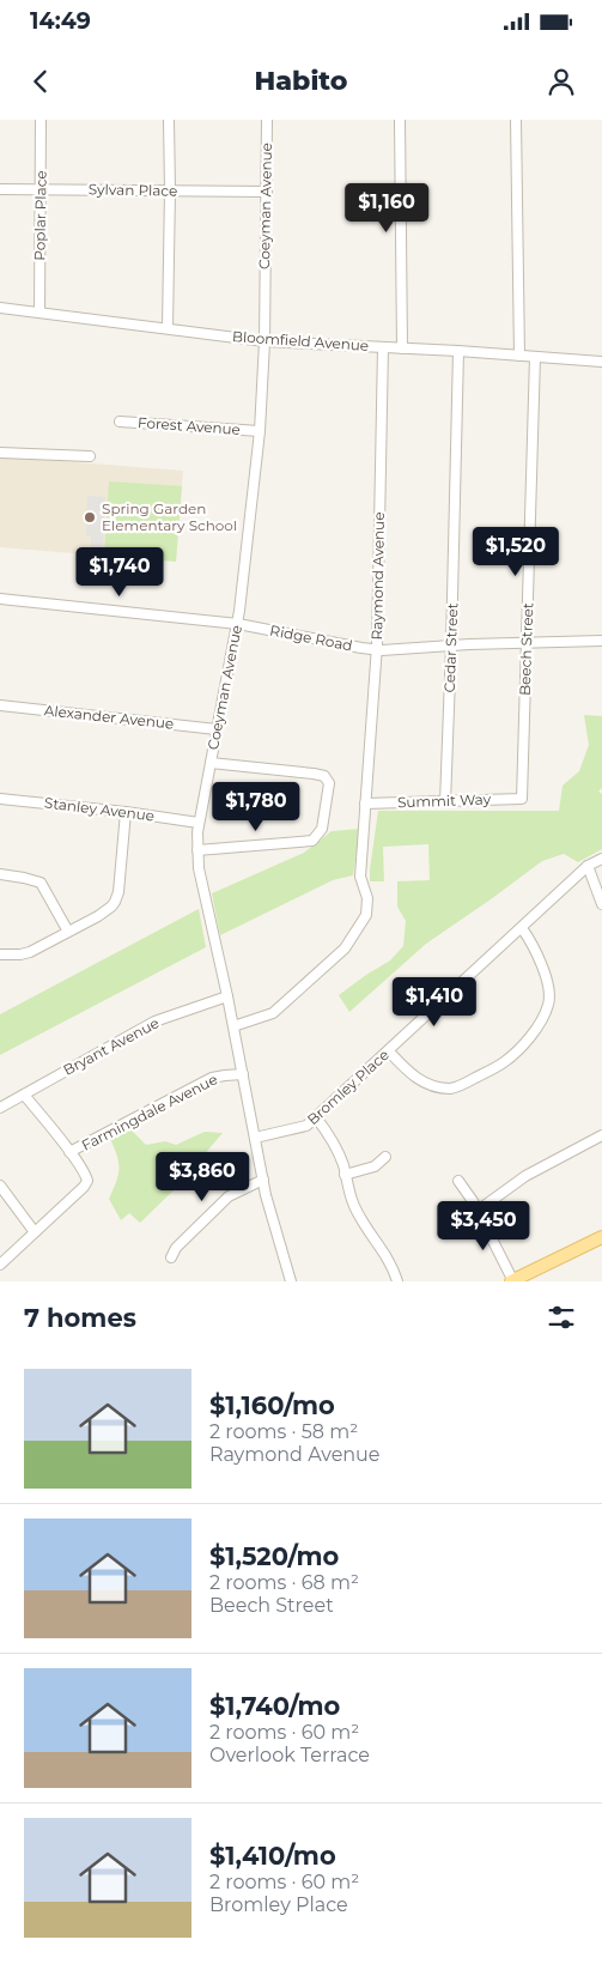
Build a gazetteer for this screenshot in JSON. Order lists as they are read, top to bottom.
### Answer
{
  "streets": {
    "street": [
      "Sylvan Place",
      "Coeyman Avenue",
      "Poplar Place",
      "Bloomfield Avenue",
      "Forest Avenue",
      "Raymond Avenue",
      "Ridge Road",
      "Cedar Street",
      "Beech Street",
      "Alexander Avenue",
      "Summit Way",
      "Stanley Avenue",
      "Bryant Avenue",
      "Bromley Place",
      "Farmingdale Avenue"
    ]
  },
  "crossings": [
    ["Sylvan Place", "Coeyman Avenue"],
    ["Sylvan Place", "Poplar Place"],
    ["Coeyman Avenue", "Bloomfield Avenue"],
    ["Coeyman Avenue", "Forest Avenue"],
    ["Coeyman Avenue", "Raymond Avenue"],
    ["Coeyman Avenue", "Ridge Road"],
    ["Coeyman Avenue", "Alexander Avenue"],
    ["Coeyman Avenue", "Stanley Avenue"],
    ["Coeyman Avenue", "Bryant Avenue"],
    ["Coeyman Avenue", "Bromley Place"],
    ["Coeyman Avenue", "Farmingdale Avenue"],
    ["Poplar Place", "Bloomfield Avenue"],
    ["Bloomfield Avenue", "Raymond Avenue"],
    ["Bloomfield Avenue", "Cedar Street"],
    ["Bloomfield Avenue", "Beech Street"],
    ["Raymond Avenue", "Ridge Road"],
    ["Raymond Avenue", "Summit Way"],
    ["Ridge Road", "Cedar Street"],
    ["Ridge Road", "Beech Street"],
    ["Cedar Street", "Summit Way"],
    ["Beech Street", "Summit Way"]
  ],
  "places": ["Spring Garden Elementary School"],
  "page": {
    "status": "14:49",
    "header": "Habito",
    "price": [
      "$1,160",
      "$1,520",
      "$1,740",
      "$1,780",
      "$1,410",
      "$3,860",
      "$3,450"
    ],
    "heading": "7 homes",
    "list": [
      {
        "name": "$1,160/mo",
        "note": "2 rooms · 58 m² · Raymond Avenue"
      },
      {
        "name": "$1,520/mo",
        "note": "2 rooms · 68 m² · Beech Street"
      },
      {
        "name": "$1,740/mo",
        "note": "2 rooms · 60 m² · Overlook Terrace"
      },
      {
        "name": "$1,410/mo",
        "note": "2 rooms · 60 m² · Bromley Place"
      }
    ]
  }
}
